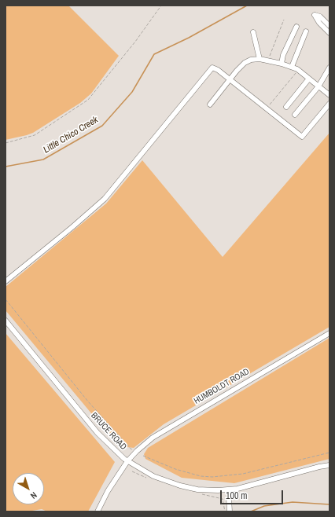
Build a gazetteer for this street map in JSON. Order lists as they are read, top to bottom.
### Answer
{
  "streets": {
    "street": ["HUMBOLDT ROAD", "BRUCE ROAD"]
  },
  "crossings": [
    ["HUMBOLDT ROAD", "BRUCE ROAD"]
  ],
  "water": ["Little Chico Creek"],
  "scale_bar": "100 m",
  "north": "bottom right"
}
